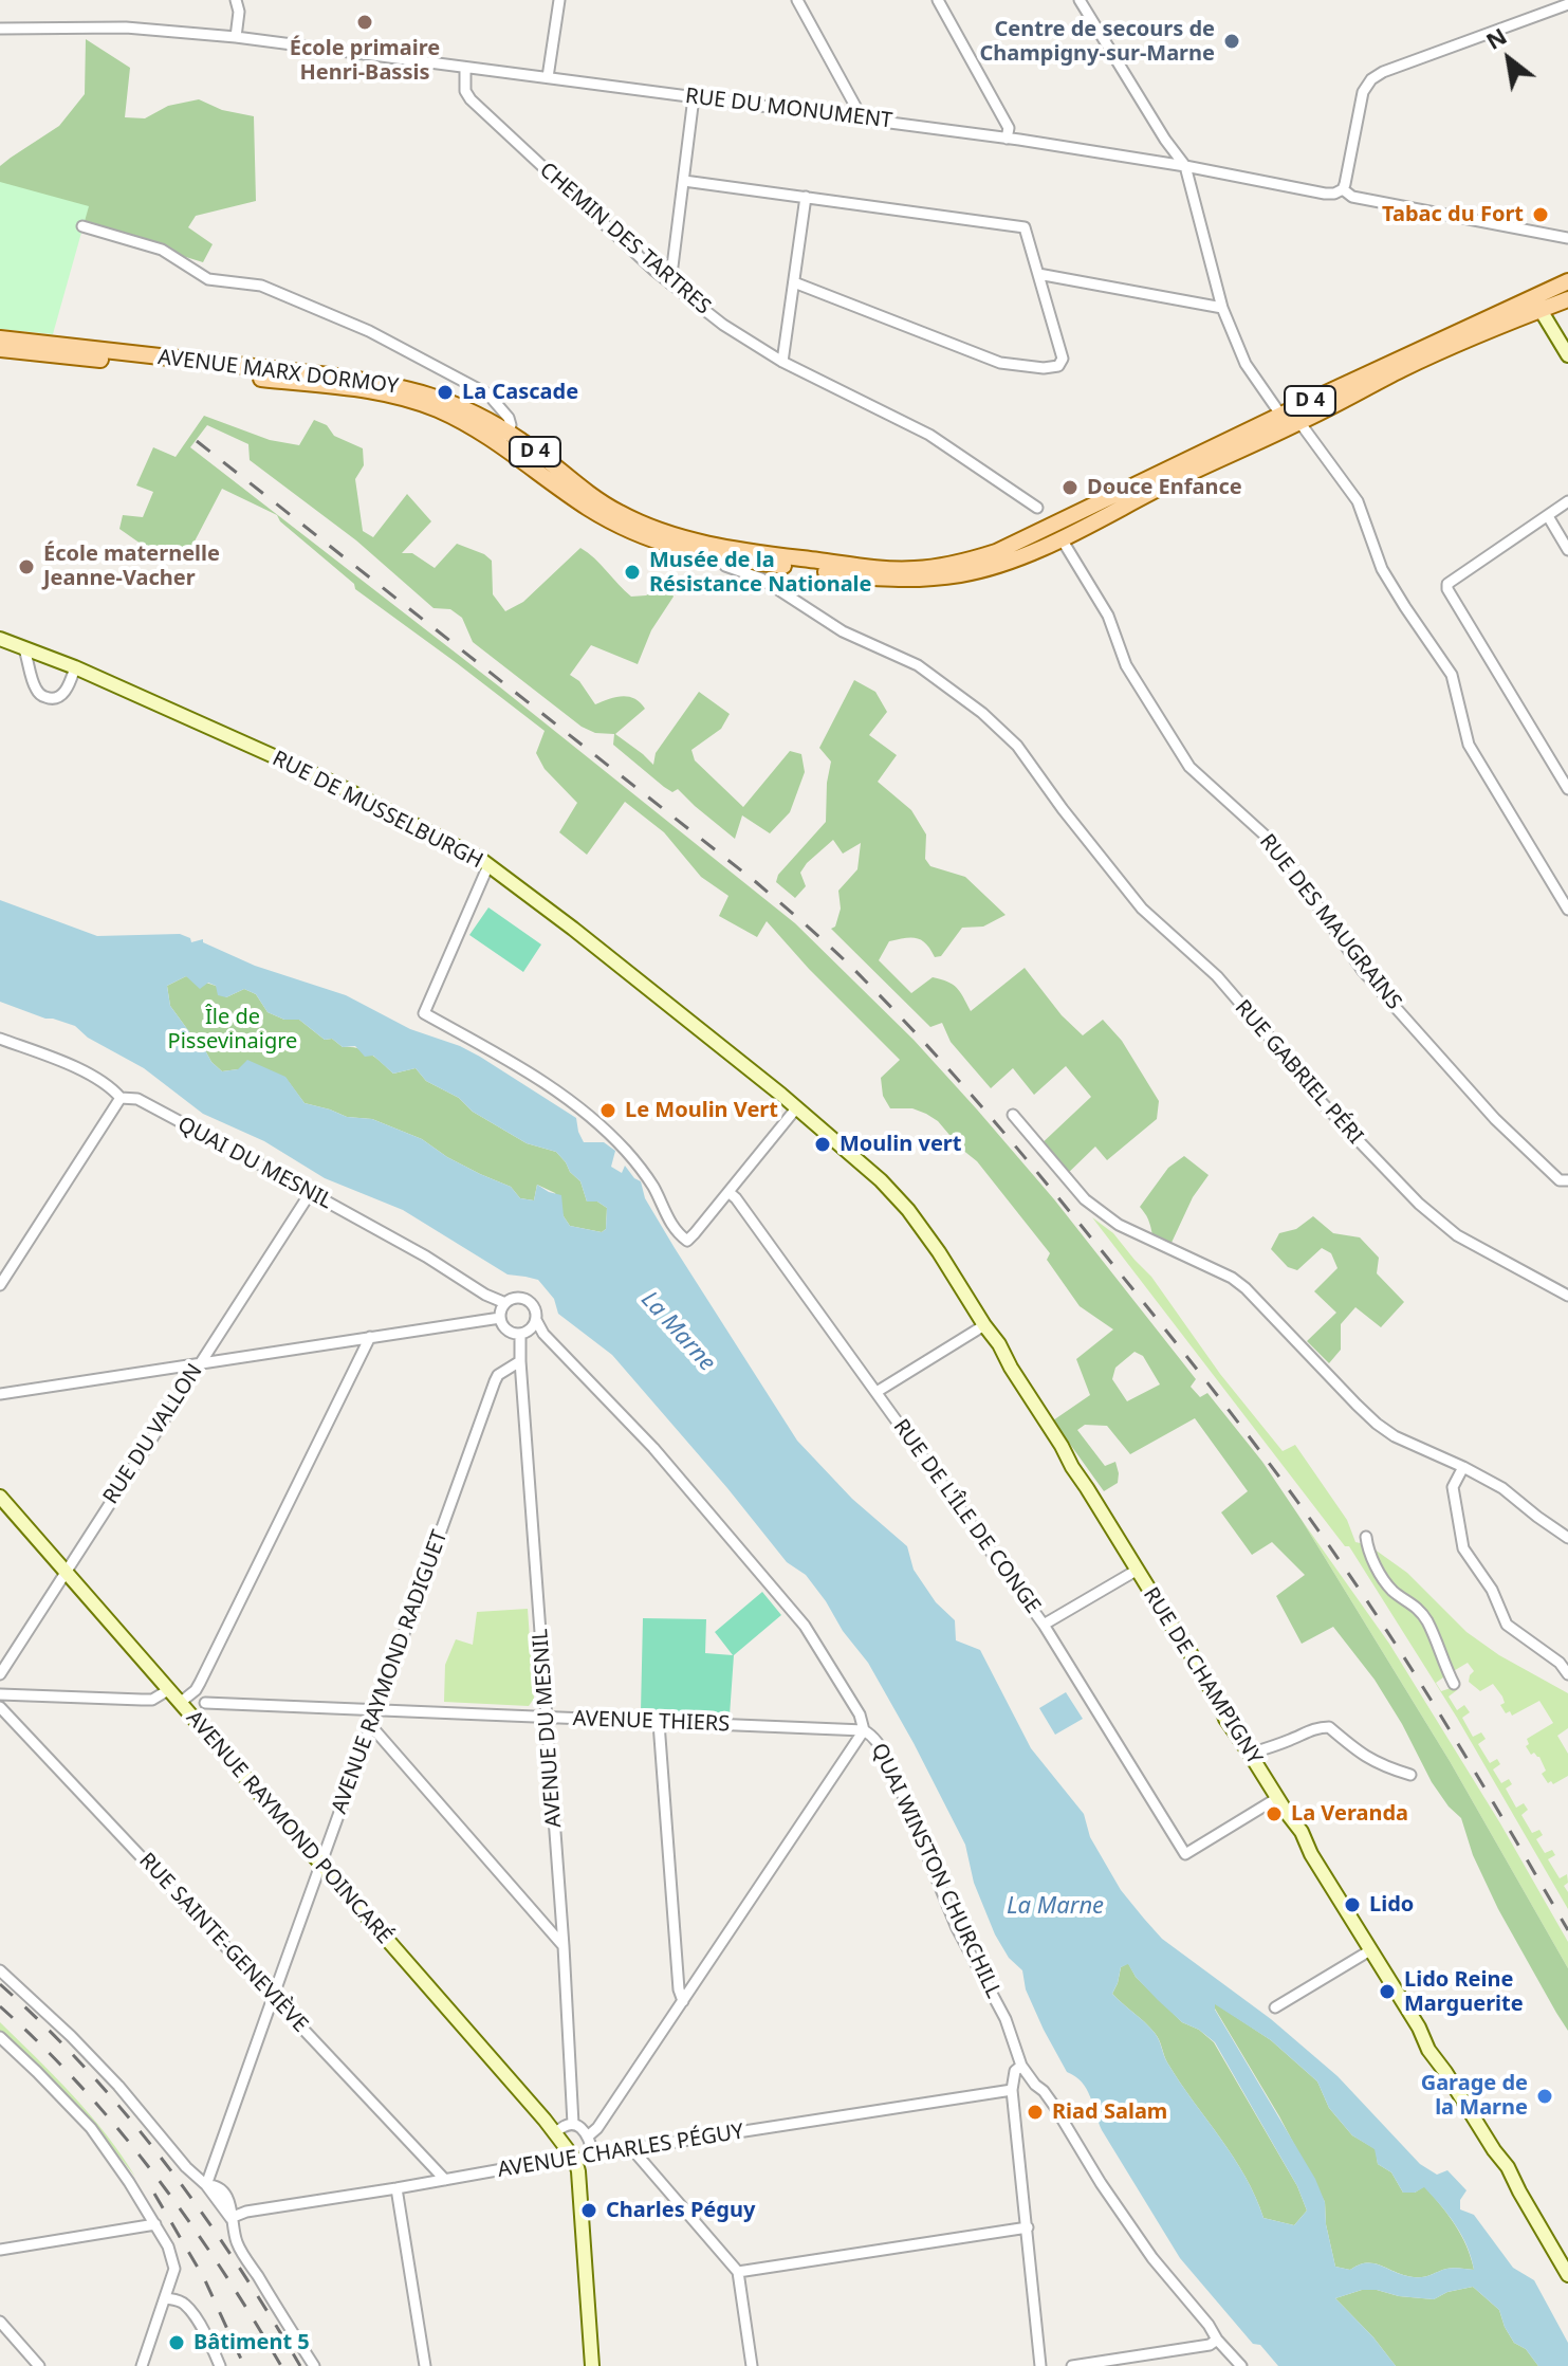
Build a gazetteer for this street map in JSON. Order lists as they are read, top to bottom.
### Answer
{
  "streets": {
    "main road": ["AVENUE MARX DORMOY", "D 4"],
    "street": [
      "RUE DU MONUMENT",
      "CHEMIN DES TARTRES",
      "RUE DE MUSSELBURGH",
      "RUE DES MAUGRAINS",
      "RUE GABRIEL PÉRI",
      "QUAI DU MESNIL",
      "RUE DU VALLON",
      "RUE DE L'ÎLE DE CONGE",
      "AVENUE RAYMOND RADIGUET",
      "RUE DE CHAMPIGNY",
      "AVENUE THIERS",
      "AVENUE DU MESNIL",
      "AVENUE RAYMOND POINCARÉ",
      "QUAI WINSTON CHURCHILL",
      "RUE SAINTE-GENEVIÈVE",
      "AVENUE CHARLES PÉGUY"
    ]
  },
  "crossings": [
    ["RUE DU MONUMENT", "CHEMIN DES TARTRES"],
    ["AVENUE MARX DORMOY", "RUE DES MAUGRAINS"],
    ["AVENUE MARX DORMOY", "RUE GABRIEL PÉRI"],
    ["RUE DE MUSSELBURGH", "RUE DE CHAMPIGNY"],
    ["QUAI DU MESNIL", "RUE DU VALLON"],
    ["QUAI DU MESNIL", "AVENUE DU MESNIL"],
    ["QUAI DU MESNIL", "QUAI WINSTON CHURCHILL"],
    ["RUE DU VALLON", "AVENUE RAYMOND POINCARÉ"],
    ["RUE DE L'ÎLE DE CONGE", "RUE DE CHAMPIGNY"],
    ["AVENUE RAYMOND RADIGUET", "AVENUE THIERS"],
    ["AVENUE RAYMOND RADIGUET", "AVENUE DU MESNIL"],
    ["AVENUE RAYMOND RADIGUET", "AVENUE RAYMOND POINCARÉ"],
    ["AVENUE RAYMOND RADIGUET", "RUE SAINTE-GENEVIÈVE"],
    ["AVENUE THIERS", "AVENUE DU MESNIL"],
    ["AVENUE THIERS", "QUAI WINSTON CHURCHILL"],
    ["AVENUE DU MESNIL", "QUAI WINSTON CHURCHILL"],
    ["AVENUE RAYMOND POINCARÉ", "AVENUE CHARLES PÉGUY"],
    ["RUE SAINTE-GENEVIÈVE", "AVENUE CHARLES PÉGUY"]
  ],
  "water": ["La Marne"],
  "parks": ["Île de Pissevinaigre"],
  "places": [
    "École primaire Henri-Bassis",
    "Centre de secours de Champigny-sur-Marne",
    "Tabac du Fort",
    "La Cascade",
    "Douce Enfance",
    "École maternelle Jeanne-Vacher",
    "Musée de la Résistance Nationale",
    "Le Moulin Vert",
    "Moulin vert",
    "La Veranda",
    "Lido",
    "Lido Reine Marguerite",
    "Garage de la Marne",
    "Riad Salam",
    "Charles Péguy",
    "Bâtiment 5"
  ],
  "north": "top left"
}
